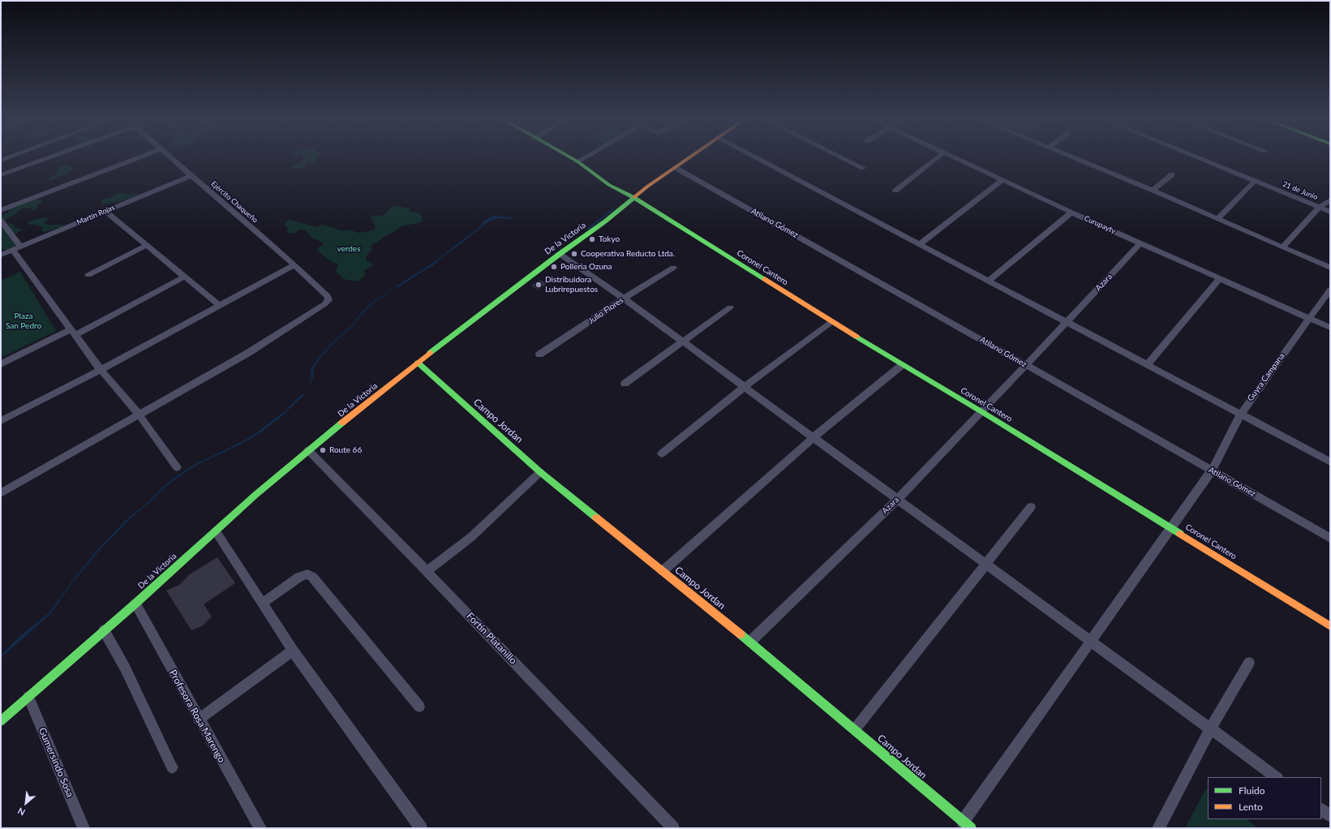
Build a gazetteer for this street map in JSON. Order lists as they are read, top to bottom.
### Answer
{
  "streets": {
    "street": [
      "21 de Junio",
      "Ejército Chaqueño",
      "Martín Rojas",
      "Atilano Gómez",
      "Curupayty",
      "De la Victoria",
      "Coronel Cantero",
      "Azara",
      "Julio Flores",
      "Guyra Campana",
      "Campo Jordan",
      "Fortín Platanillo",
      "Profesora Rosa Marengo",
      "Gumersindo Sosa"
    ]
  },
  "crossings": [
    ["Ejército Chaqueño", "Martín Rojas"],
    ["Atilano Gómez", "De la Victoria"],
    ["Atilano Gómez", "Azara"],
    ["Atilano Gómez", "Guyra Campana"],
    ["Curupayty", "Azara"],
    ["Curupayty", "Guyra Campana"],
    ["De la Victoria", "Coronel Cantero"],
    ["De la Victoria", "Campo Jordan"],
    ["De la Victoria", "Fortín Platanillo"],
    ["De la Victoria", "Profesora Rosa Marengo"],
    ["De la Victoria", "Gumersindo Sosa"],
    ["Coronel Cantero", "Azara"],
    ["Coronel Cantero", "Guyra Campana"],
    ["Azara", "Campo Jordan"],
    ["Guyra Campana", "Campo Jordan"]
  ],
  "parks": ["verdes", "Plaza San Pedro"],
  "places": [
    "Tokyo",
    "Cooperativa Reducto Ltda.",
    "Polleria Ozuna",
    "Distribuidora Lubrirepuestos",
    "Route 66"
  ],
  "legend": ["Fluido", "Lento"],
  "north": "bottom left"
}
